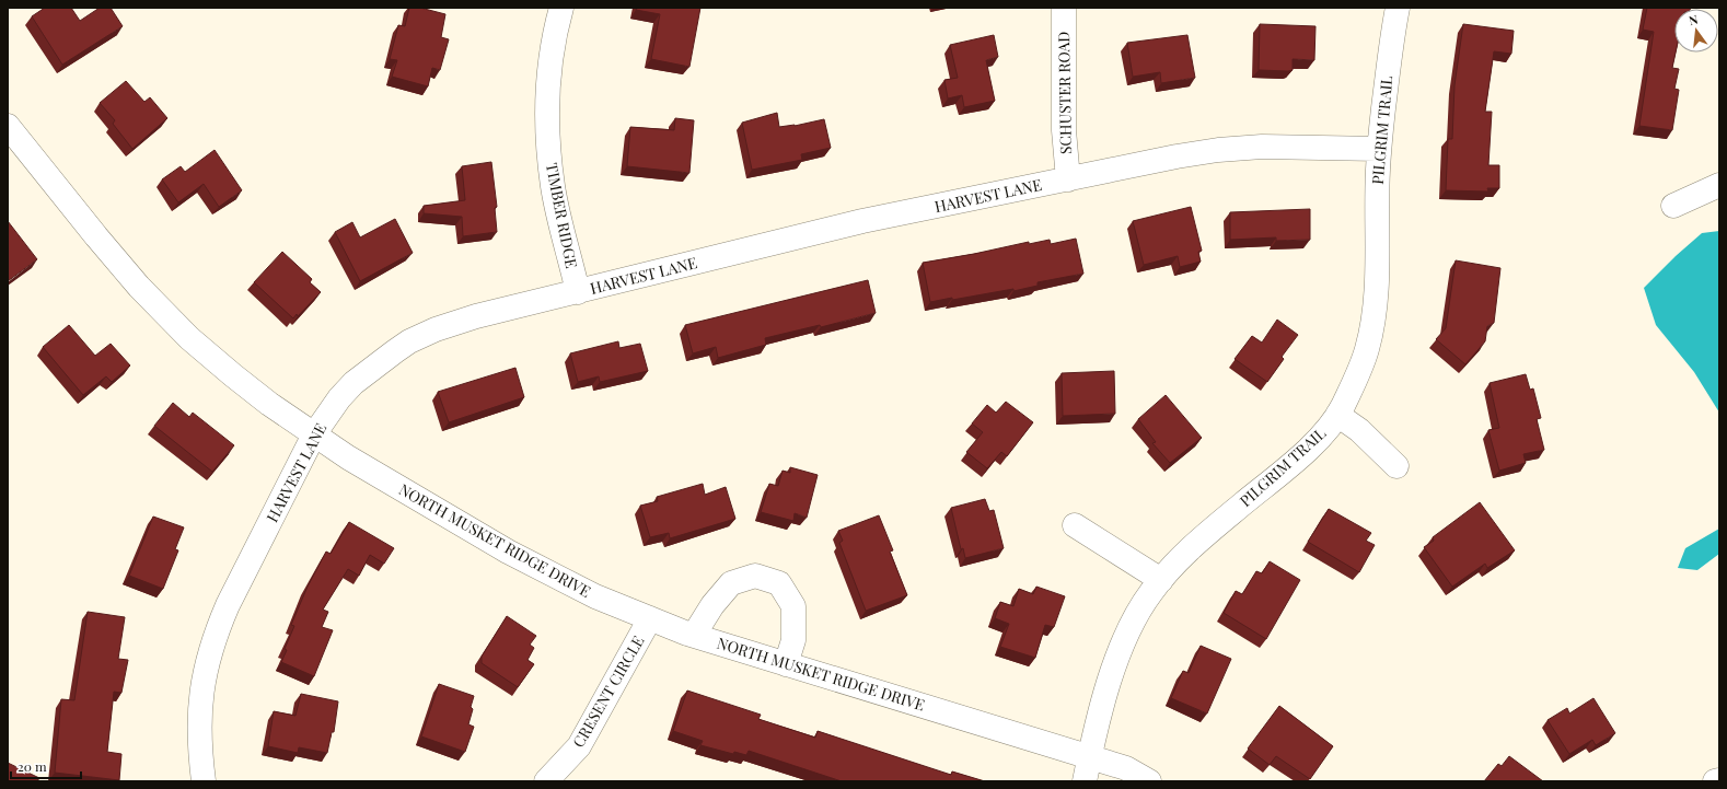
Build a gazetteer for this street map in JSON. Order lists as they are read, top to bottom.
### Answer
{
  "streets": {
    "street": [
      "SCHUSTER ROAD",
      "PILGRIM TRAIL",
      "HARVEST LANE",
      "TIMBER RIDGE",
      "NORTH MUSKET RIDGE DRIVE",
      "CRESENT CIRCLE"
    ]
  },
  "crossings": [
    ["SCHUSTER ROAD", "HARVEST LANE"],
    ["PILGRIM TRAIL", "HARVEST LANE"],
    ["PILGRIM TRAIL", "NORTH MUSKET RIDGE DRIVE"],
    ["HARVEST LANE", "TIMBER RIDGE"],
    ["HARVEST LANE", "NORTH MUSKET RIDGE DRIVE"],
    ["NORTH MUSKET RIDGE DRIVE", "CRESENT CIRCLE"]
  ],
  "scale_bar": "20 m",
  "north": "top"
}
